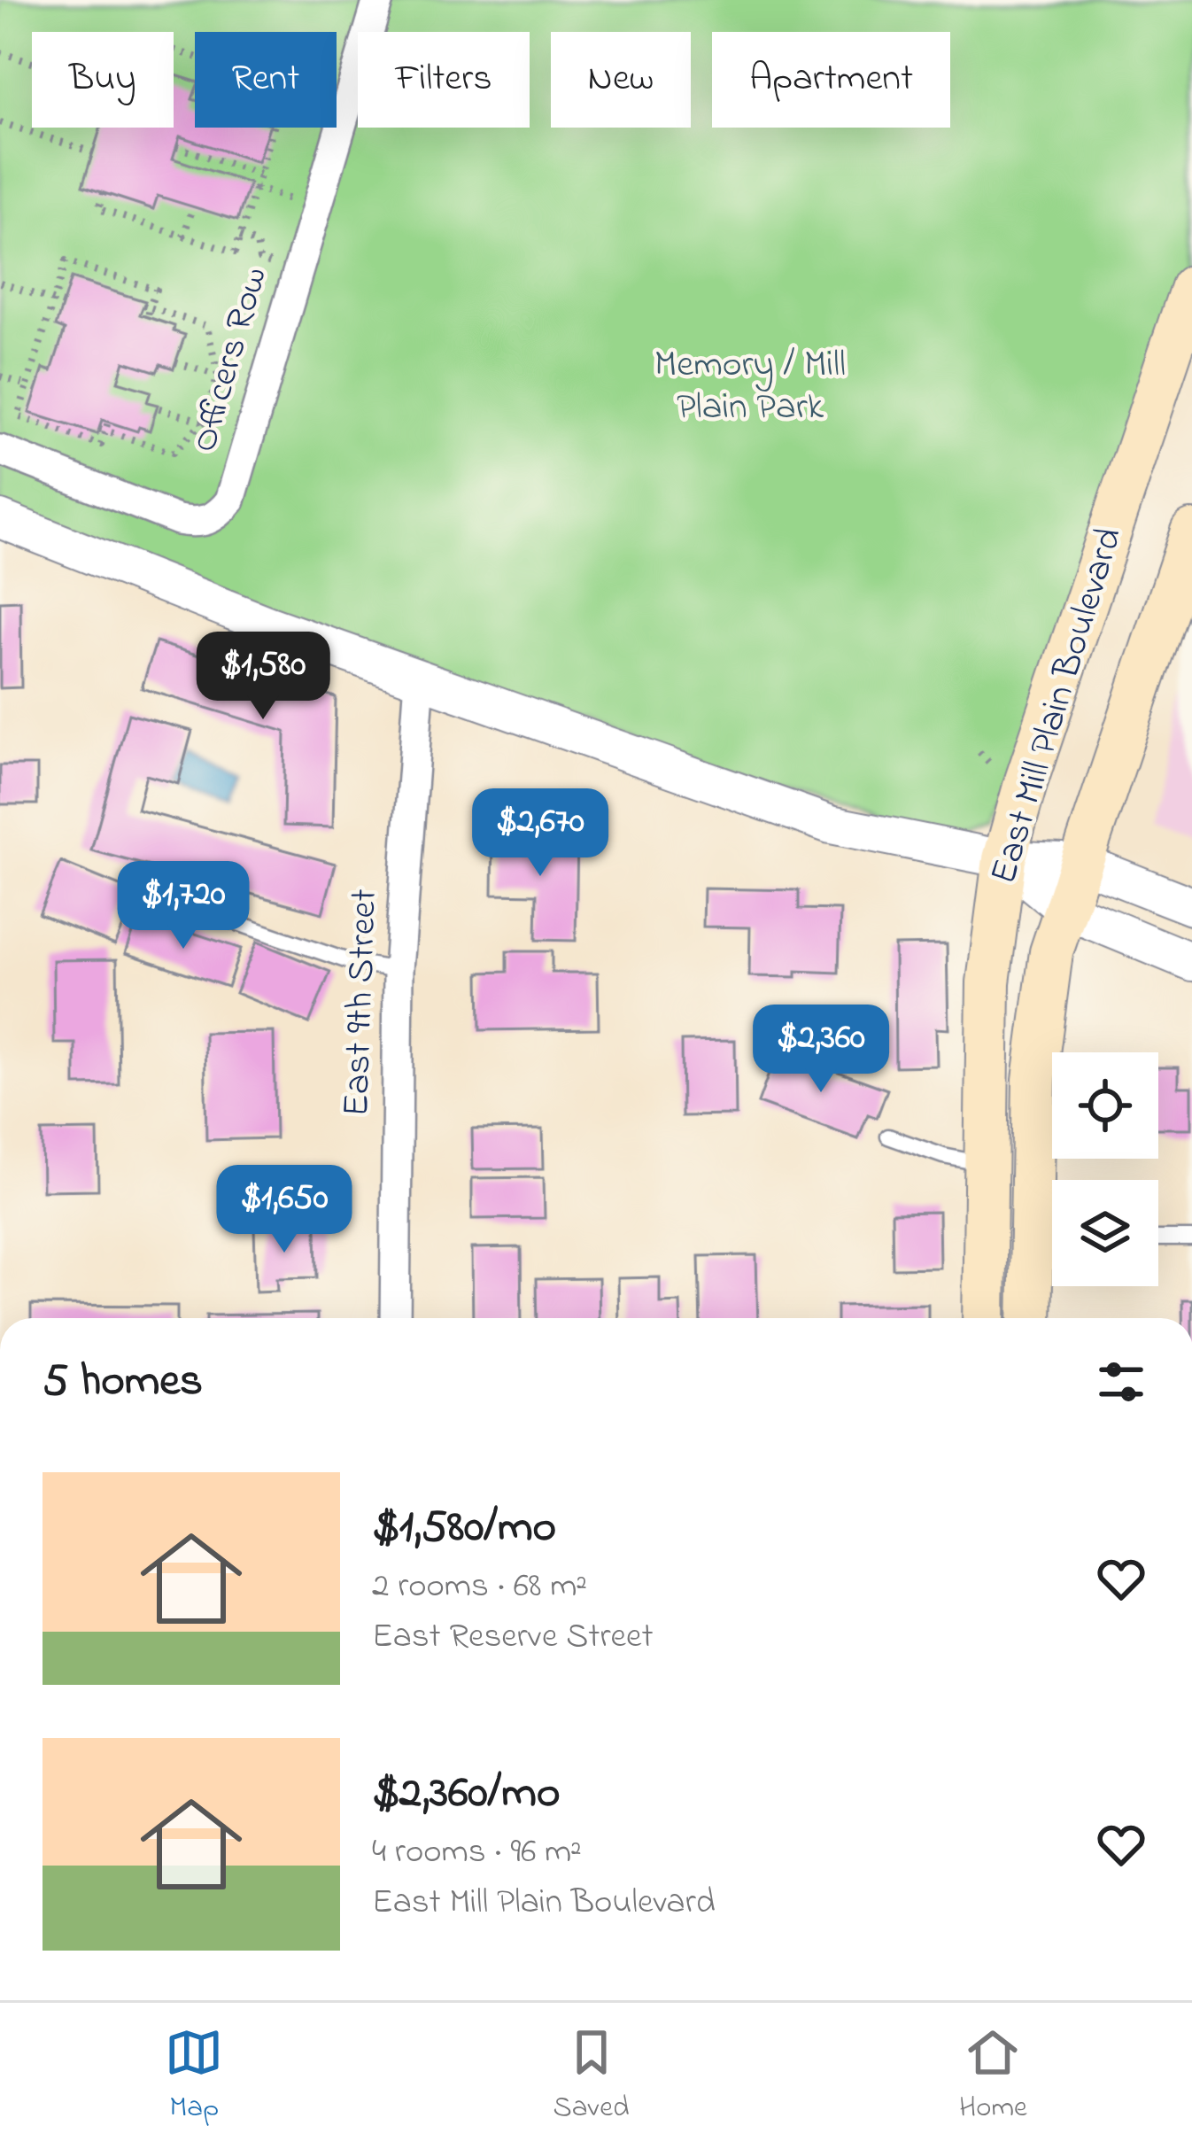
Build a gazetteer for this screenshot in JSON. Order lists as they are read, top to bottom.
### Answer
{
  "streets": {
    "main road": ["East Mill Plain Boulevard"],
    "street": ["Officers Row", "East 9th Street"]
  },
  "parks": ["Memory / Mill Plain Park"],
  "page": {
    "chip": [
      "Buy",
      "Rent",
      "Filters",
      "New",
      "Apartment"
    ],
    "price": [
      "$1,580",
      "$2,670",
      "$1,720",
      "$2,360",
      "$1,650"
    ],
    "heading": "5 homes",
    "list": [
      {
        "name": "$1,580/mo",
        "note": "2 rooms · 68 m² · East Reserve Street"
      },
      {
        "name": "$2,360/mo",
        "note": "4 rooms · 96 m² · East Mill Plain Boulevard"
      }
    ],
    "tabs": ["Map", "Saved", "Home"]
  }
}
